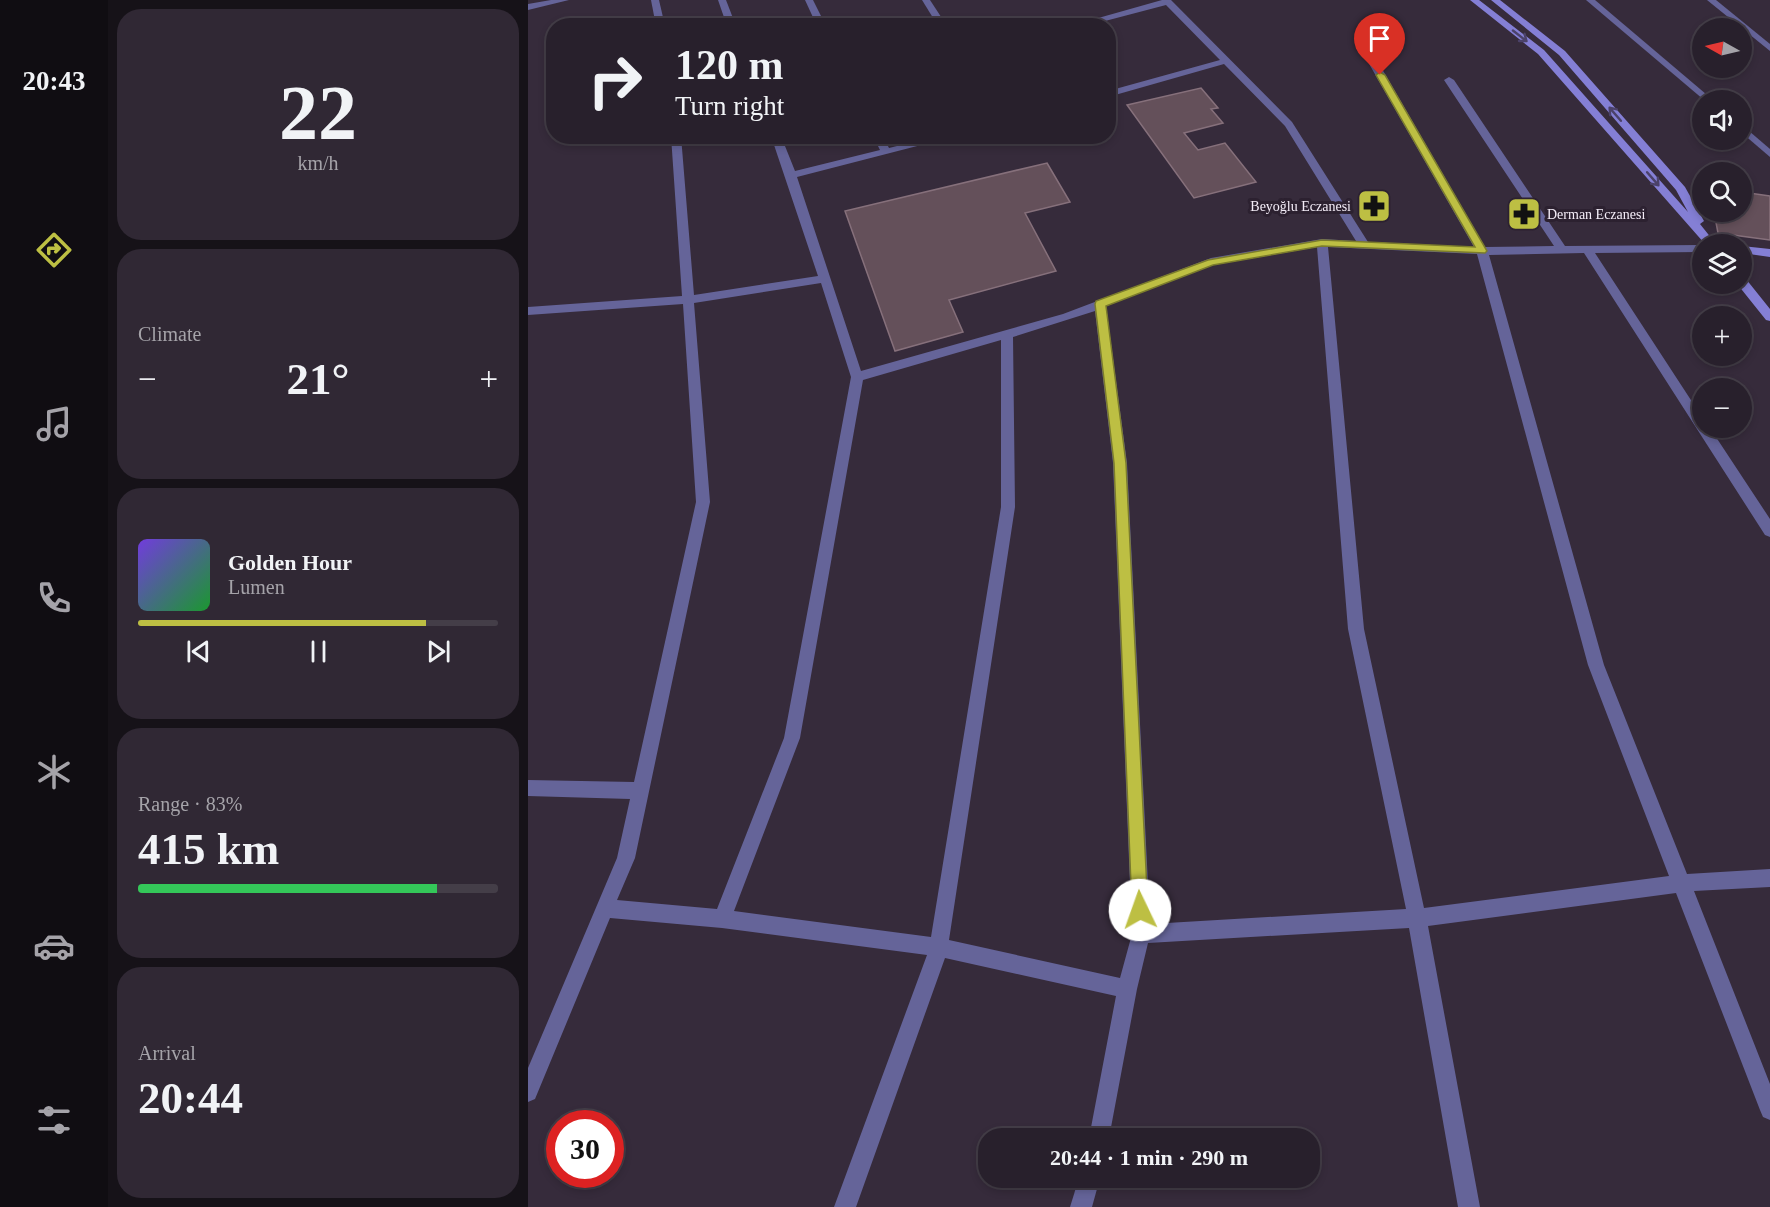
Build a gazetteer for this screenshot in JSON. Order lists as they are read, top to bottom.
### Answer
{
  "places": {
    "pharmacy": ["Beyoğlu Eczanesi", "Derman Eczanesi"]
  },
  "north": "left",
  "page": {
    "tabs": "20:43",
    "tile": [
      ["22", "km/h"],
      "Climate",
      ["Range · 83%", "415 km"],
      ["Arrival", "20:44"]
    ],
    "map_buttons": ["+", "−"],
    "turn": ["120 m", "Turn right"],
    "heat": ["−", "21°", "+"],
    "song": ["Golden Hour", "Lumen"],
    "limit": "30",
    "trip": "20:44 · 1 min · 290 m"
  }
}
